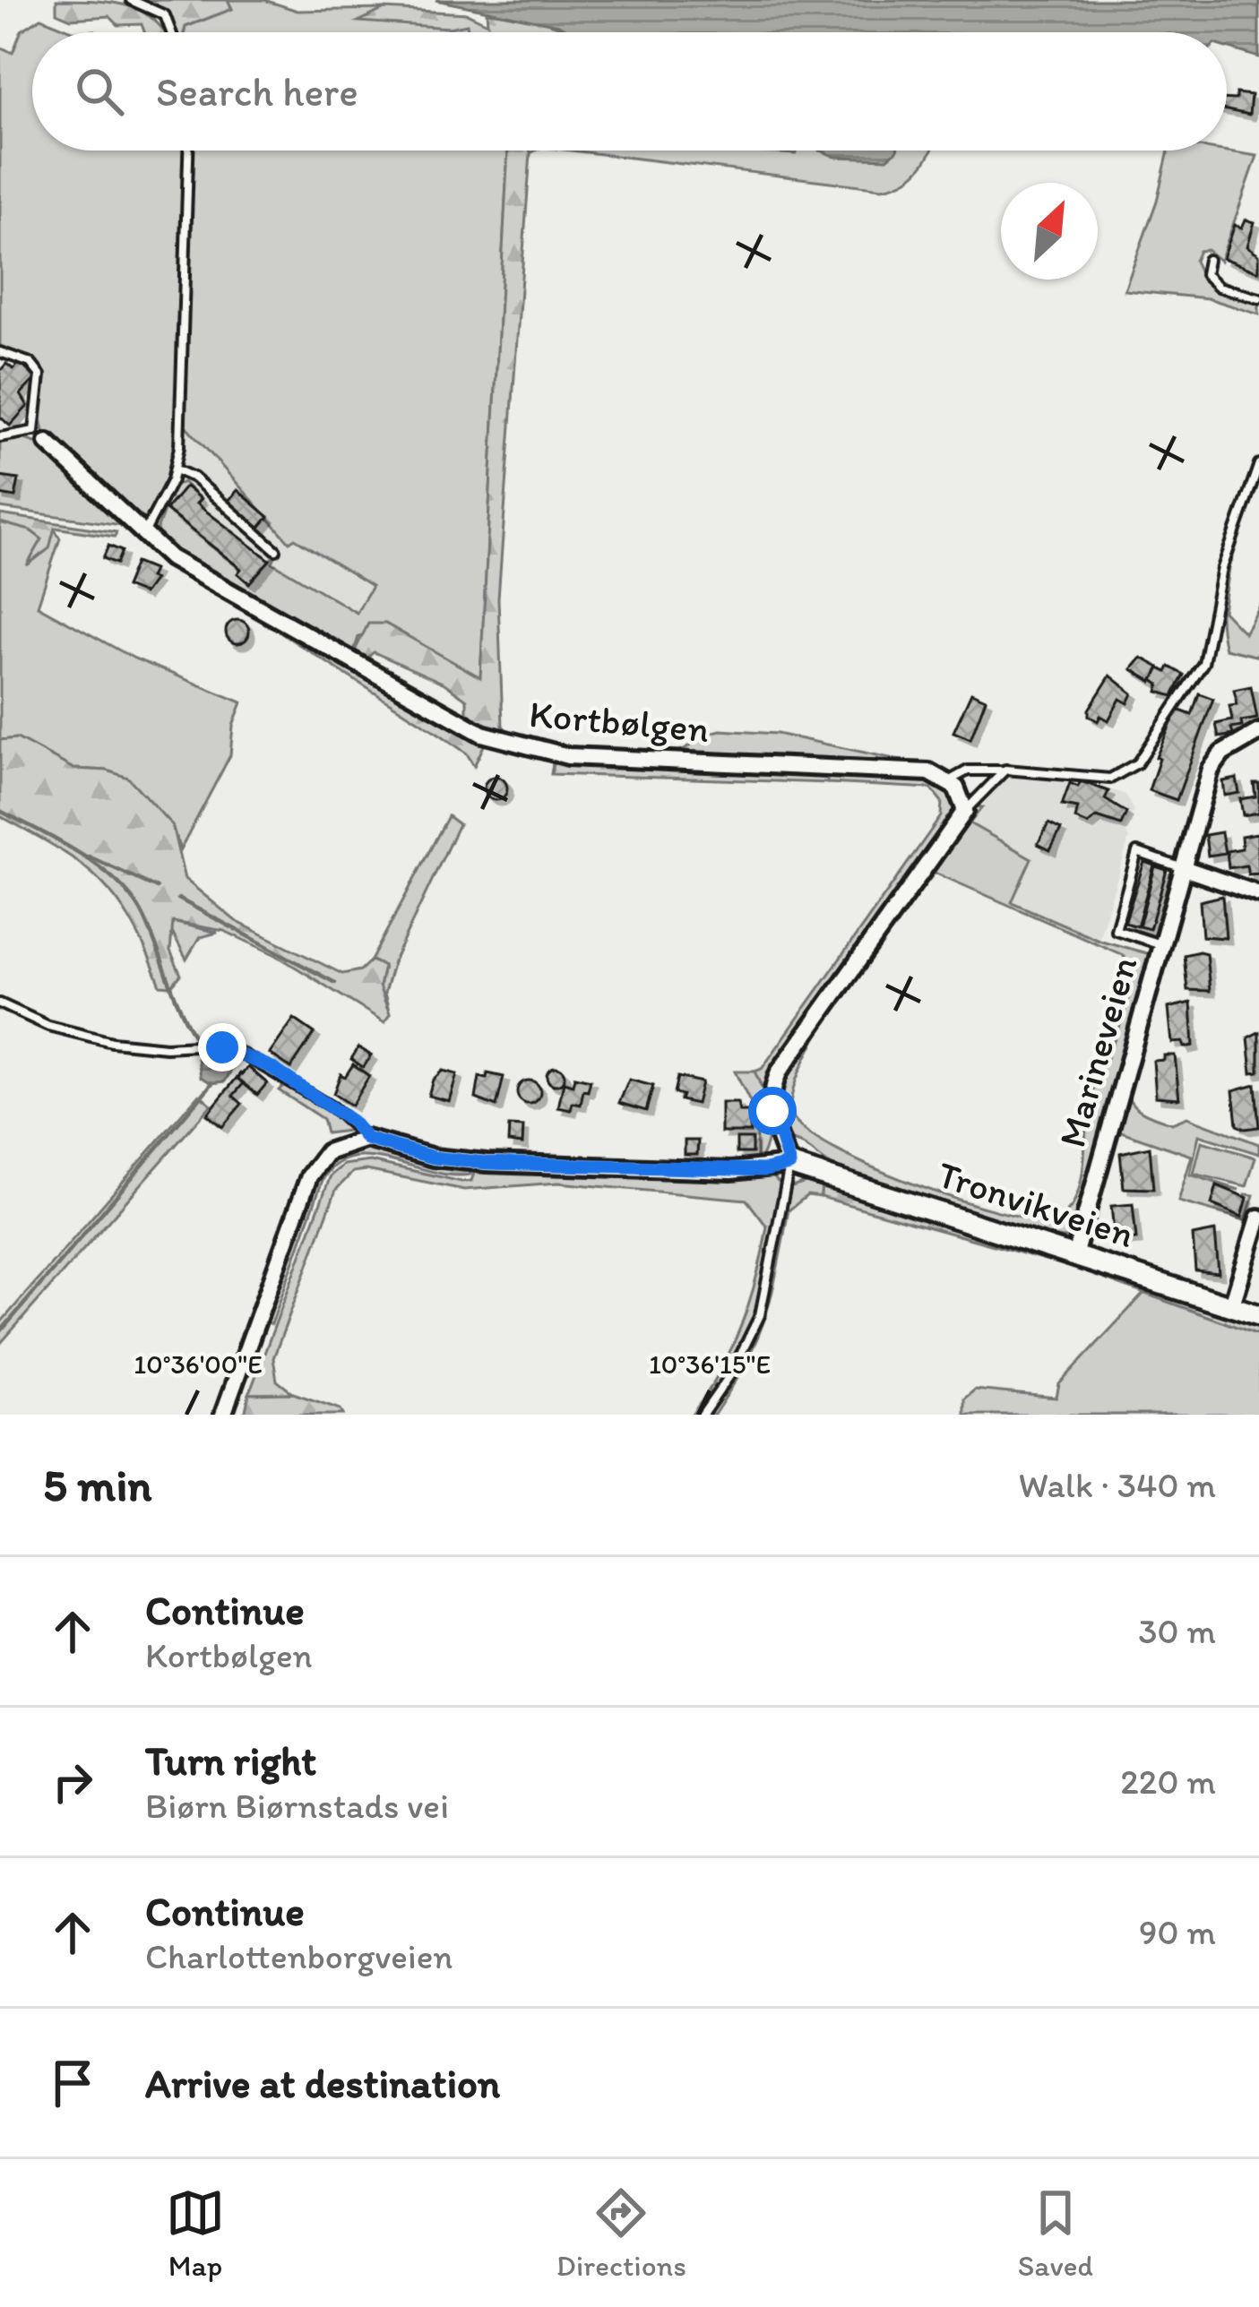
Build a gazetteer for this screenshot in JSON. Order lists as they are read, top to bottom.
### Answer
{
  "streets": {
    "street": ["Kortbølgen", "Marineveien", "Tronvikveien"]
  },
  "crossings": [
    ["Marineveien", "Tronvikveien"]
  ],
  "north": "top right",
  "page": {
    "search": "Search here",
    "heading": ["5 min", "Walk · 340 m"],
    "list": [
      ["Continue", "Kortbølgen", "30 m"],
      ["Turn right", "Biørn Biørnstads vei", "220 m"],
      ["Continue", "Charlottenborgveien", "90 m"],
      "Arrive at destination"
    ],
    "nav": ["Map", "Directions", "Saved"]
  },
  "coordinates": ["10°36'00\"E", "10°36'15\"E"]
}
